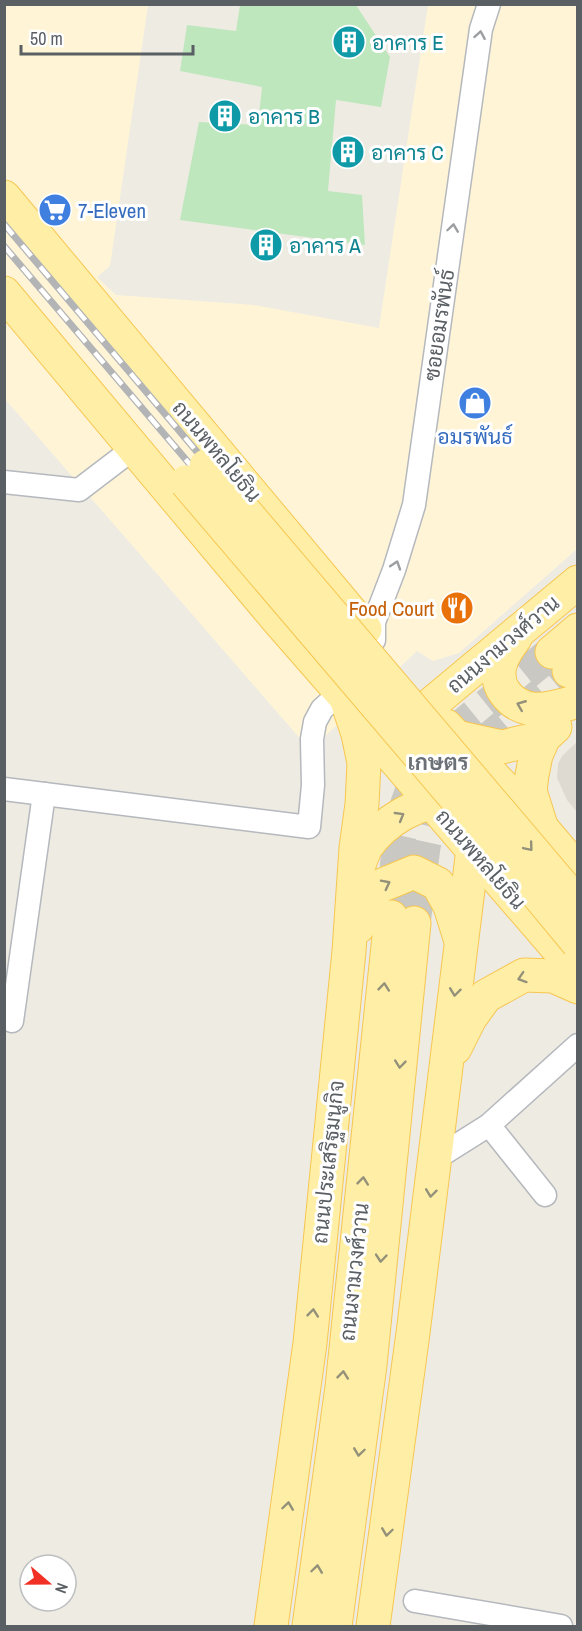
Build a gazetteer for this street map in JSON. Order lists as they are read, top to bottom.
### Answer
{
  "streets": {
    "main road": ["ถนนพหลโยธิน", "ถนนงามวงศ์วาน", "ถนนประเสริฐมนูกิจ"],
    "street": ["ซอยอมรพันธ์"]
  },
  "crossings": [
    ["ซอยอมรพันธ์", "ถนนพหลโยธิน"],
    ["ถนนพหลโยธิน", "ถนนงามวงศ์วาน"],
    ["ถนนพหลโยธิน", "ถนนประเสริฐมนูกิจ"]
  ],
  "one_way": ["ซอยอมรพันธ์"],
  "districts": ["เกษตร"],
  "places": {
    "building": [
      "อาคาร E",
      "อาคาร B",
      "อาคาร C",
      "อาคาร A"
    ],
    "supermarket": ["7-Eleven"],
    "shop": ["อมรพันธ์"],
    "restaurant": ["Food Court"]
  },
  "scale_bar": "50 m",
  "north": "right"
}
